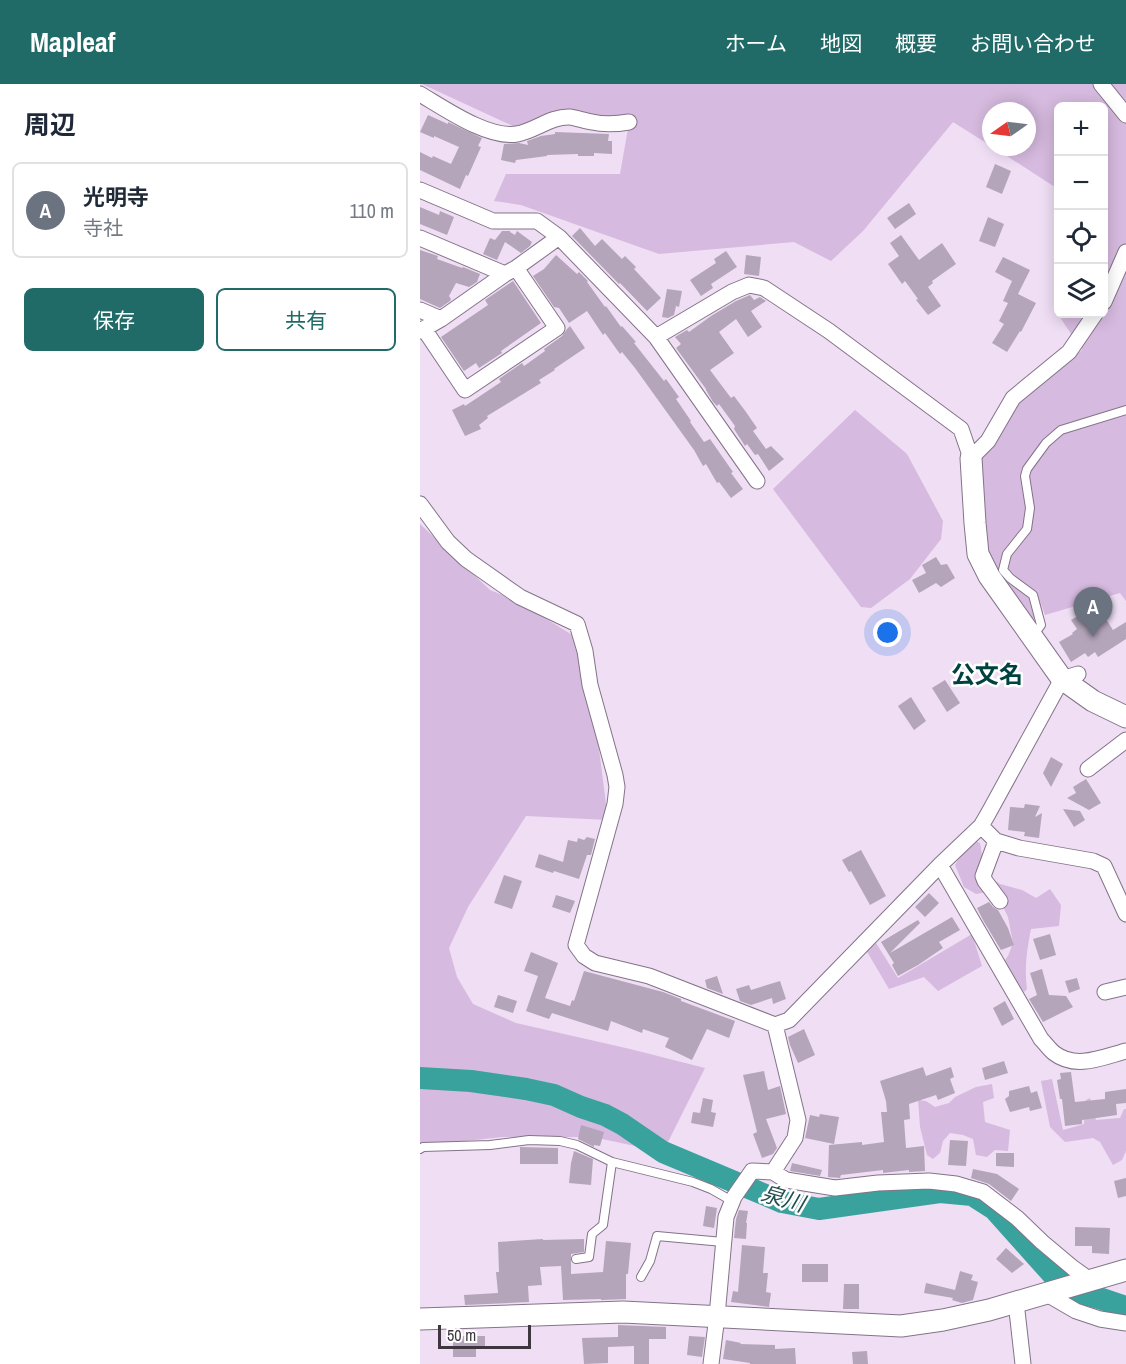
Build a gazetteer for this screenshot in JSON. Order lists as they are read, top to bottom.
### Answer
{
  "districts": ["公文名"],
  "water": ["泉川"],
  "scale_bar": "50 m",
  "north": "left",
  "page": {
    "header": "Mapleaf",
    "nav": [
      "ホーム",
      "地図",
      "概要",
      "お問い合わせ"
    ],
    "heading": "周辺",
    "map_buttons": ["+", "−"],
    "list": [
      {
        "mark": "A",
        "name": "光明寺",
        "note": "寺社",
        "value": "110 m"
      }
    ],
    "buttons": ["保存", "共有"],
    "pins": "A",
    "scale": "50 m"
  }
}
